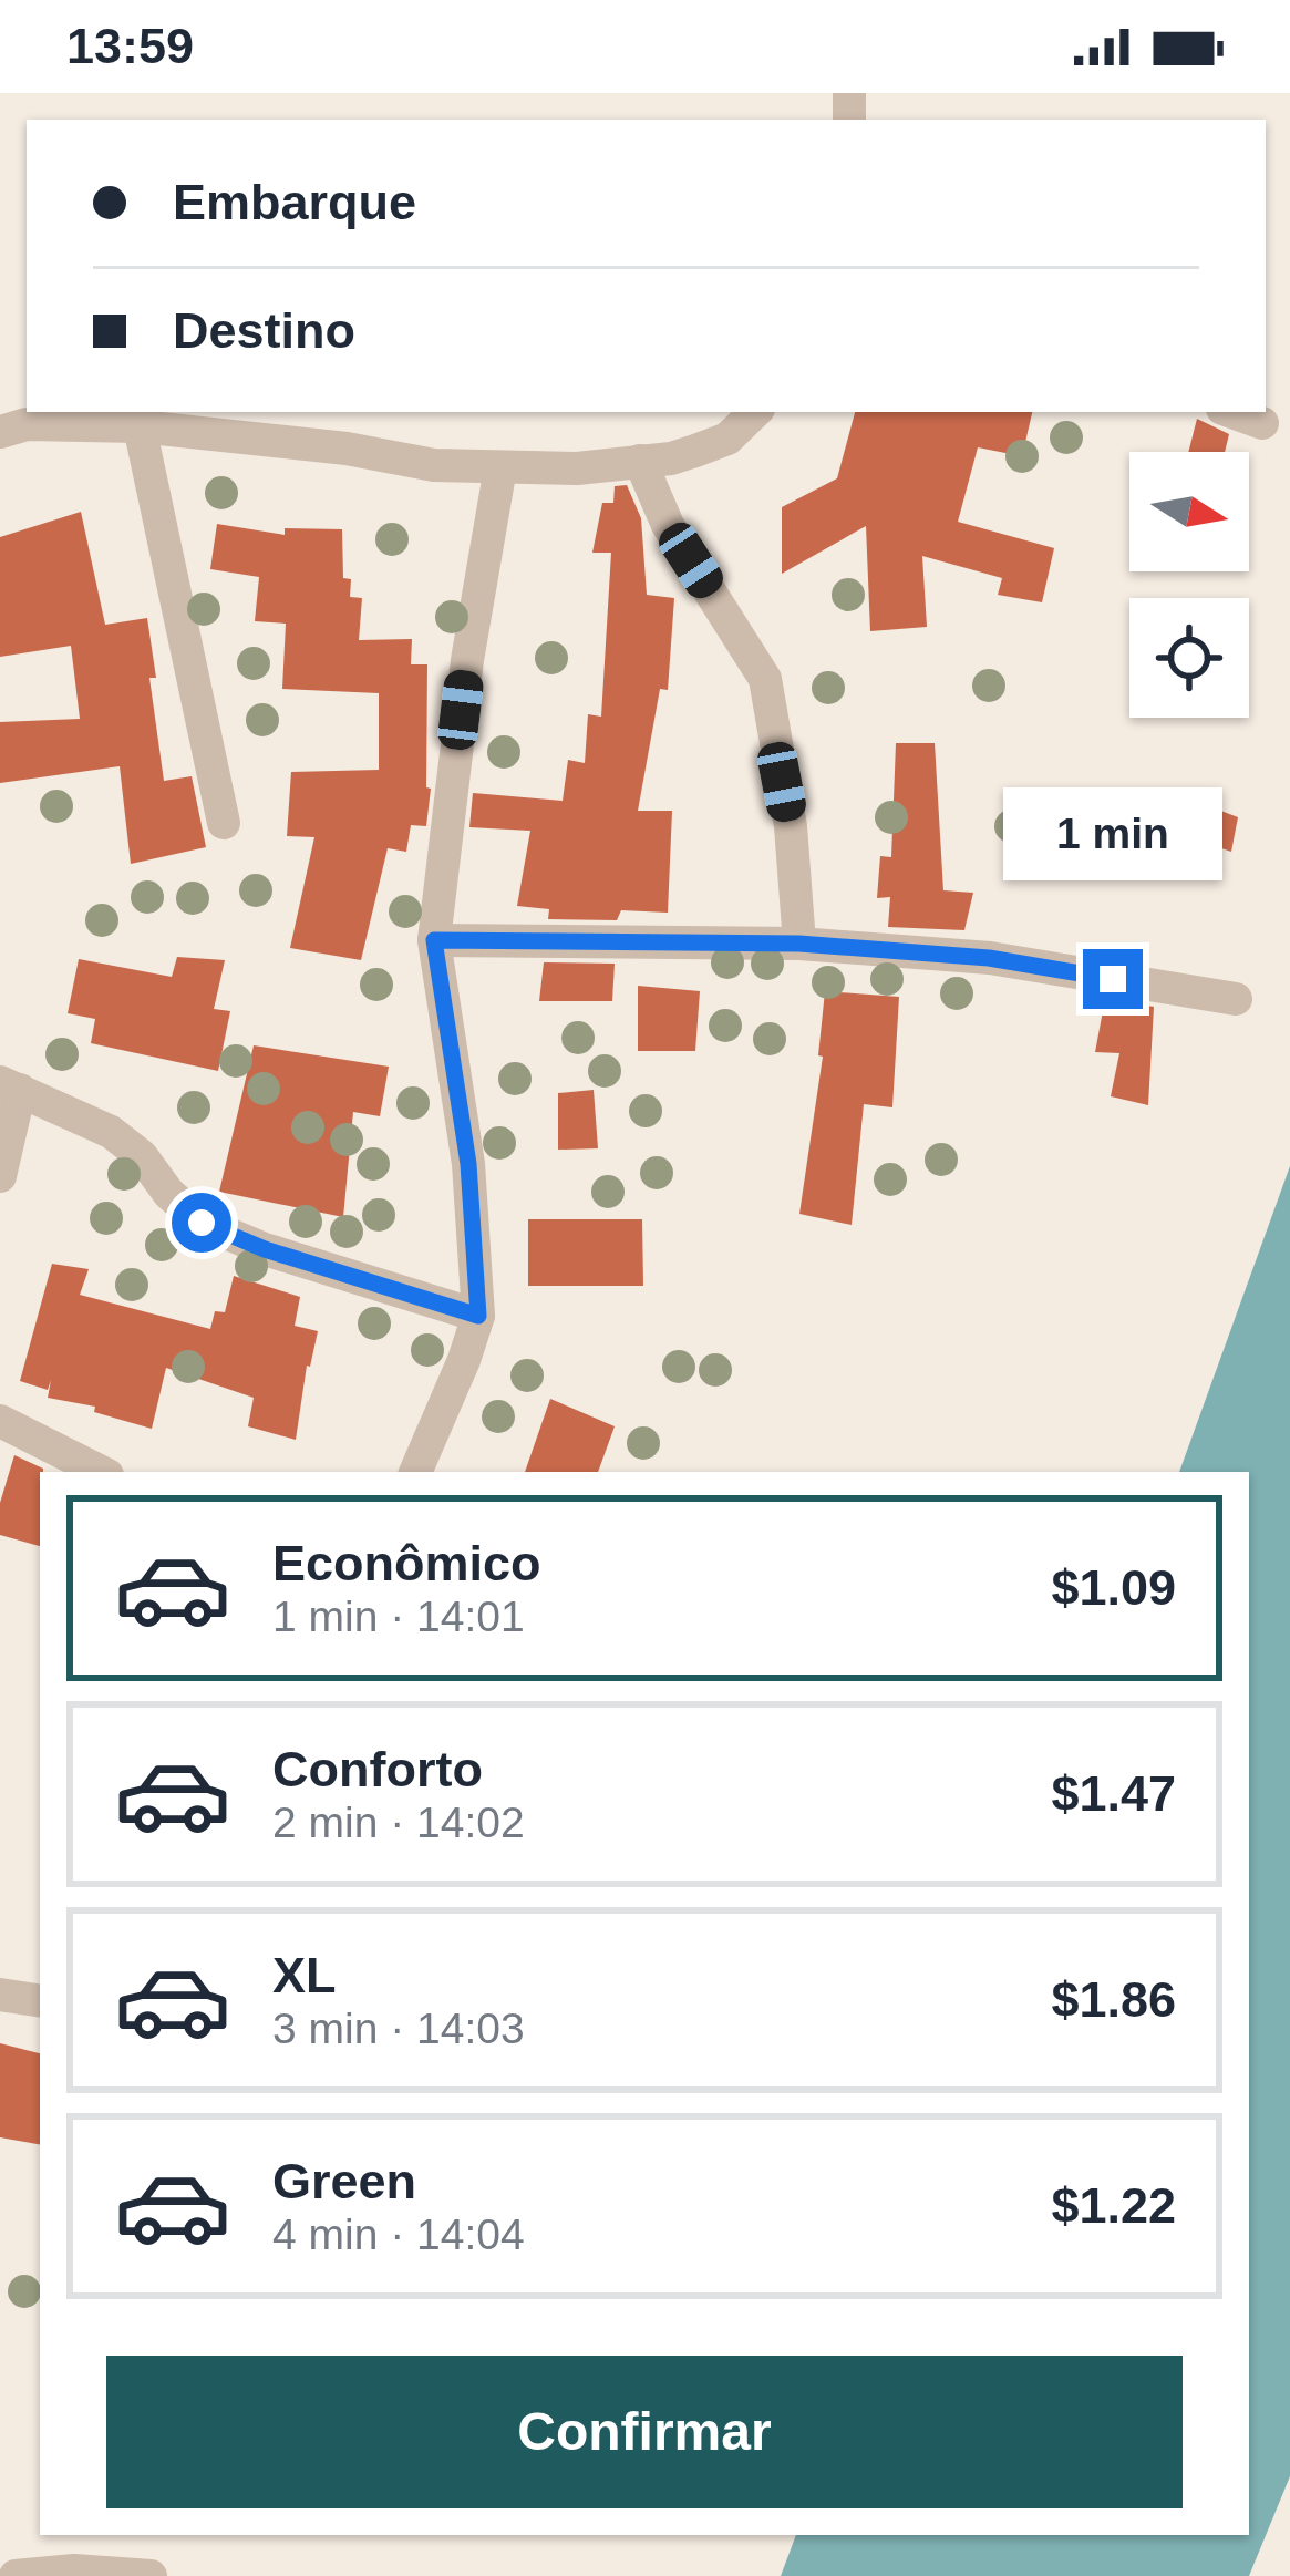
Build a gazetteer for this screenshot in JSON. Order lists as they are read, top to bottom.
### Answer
{
  "north": "right",
  "page": {
    "status": "13:59",
    "banner": ["Embarque", "Destino"],
    "bubble": "1 min",
    "list": [
      {
        "name": "Econômico",
        "note": "1 min · 14:01",
        "value": "$1.09"
      },
      {
        "name": "Conforto",
        "note": "2 min · 14:02",
        "value": "$1.47"
      },
      {
        "name": "XL",
        "note": "3 min · 14:03",
        "value": "$1.86"
      },
      {
        "name": "Green",
        "note": "4 min · 14:04",
        "value": "$1.22"
      }
    ],
    "buttons": "Confirmar"
  }
}
